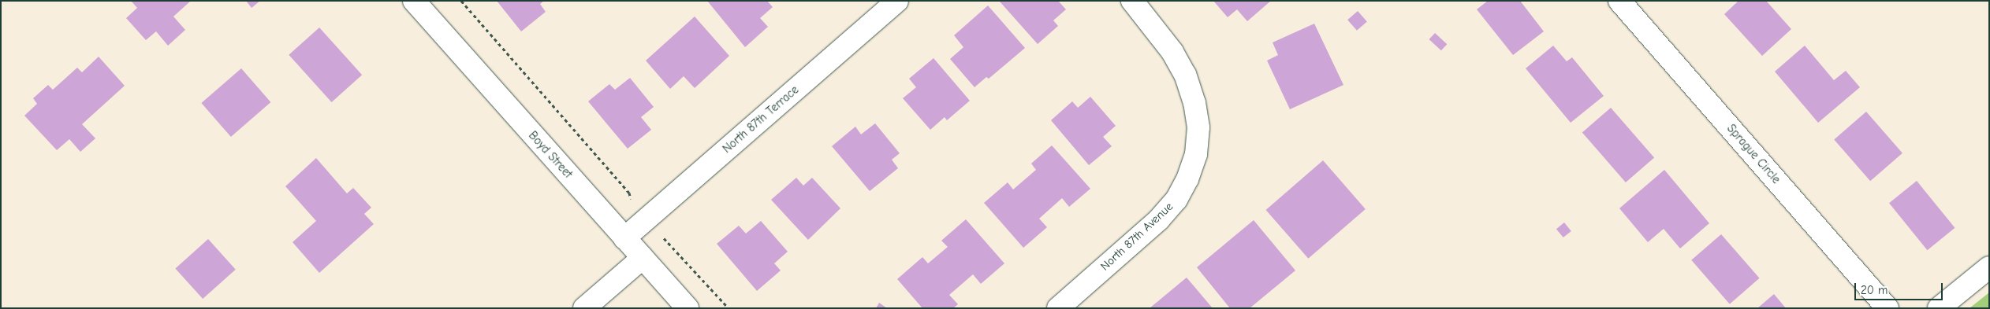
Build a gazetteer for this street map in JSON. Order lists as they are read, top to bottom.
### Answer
{
  "streets": {
    "street": [
      "North 87th Terrace",
      "Sprague Circle",
      "Boyd Street",
      "North 87th Avenue"
    ]
  },
  "crossings": [
    ["North 87th Terrace", "Boyd Street"]
  ],
  "scale_bar": "20 m"
}
